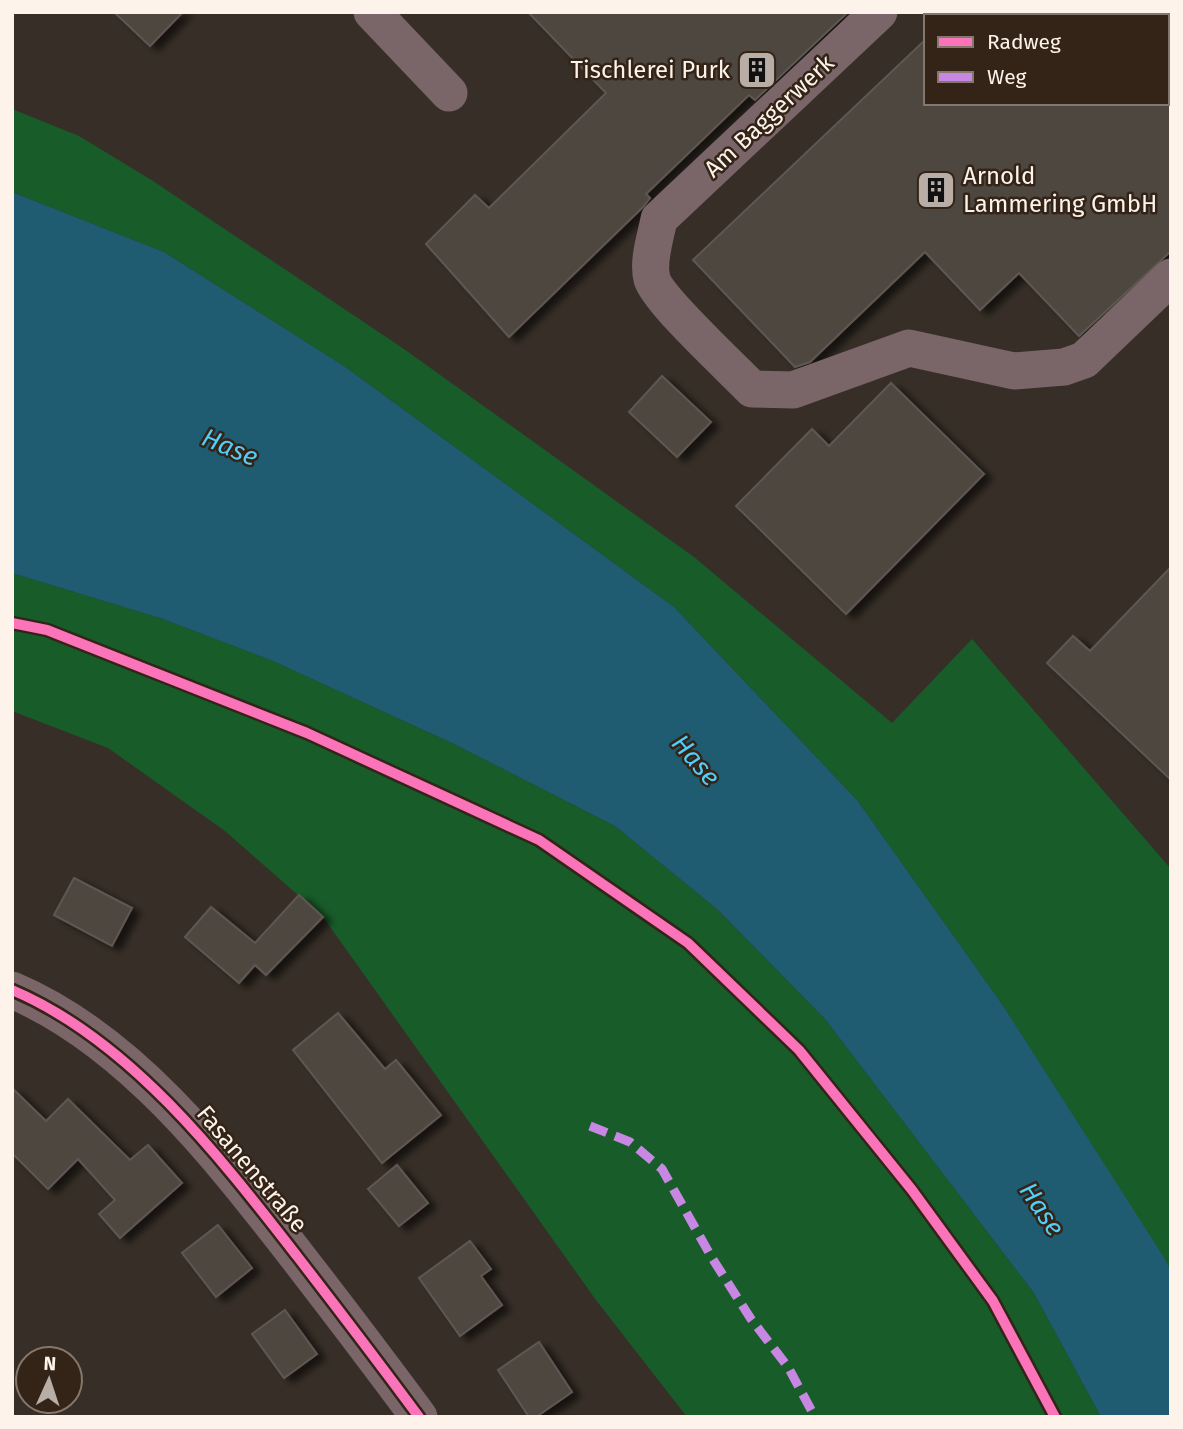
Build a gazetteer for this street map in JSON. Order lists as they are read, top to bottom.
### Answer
{
  "streets": {
    "street": ["Am Baggerwerk", "Fasanenstraße"]
  },
  "water": ["Hase"],
  "places": {
    "building": ["Tischlerei Purk", "Arnold Lammering GmbH"]
  },
  "legend": ["Radweg", "Weg"],
  "north": "top"
}
